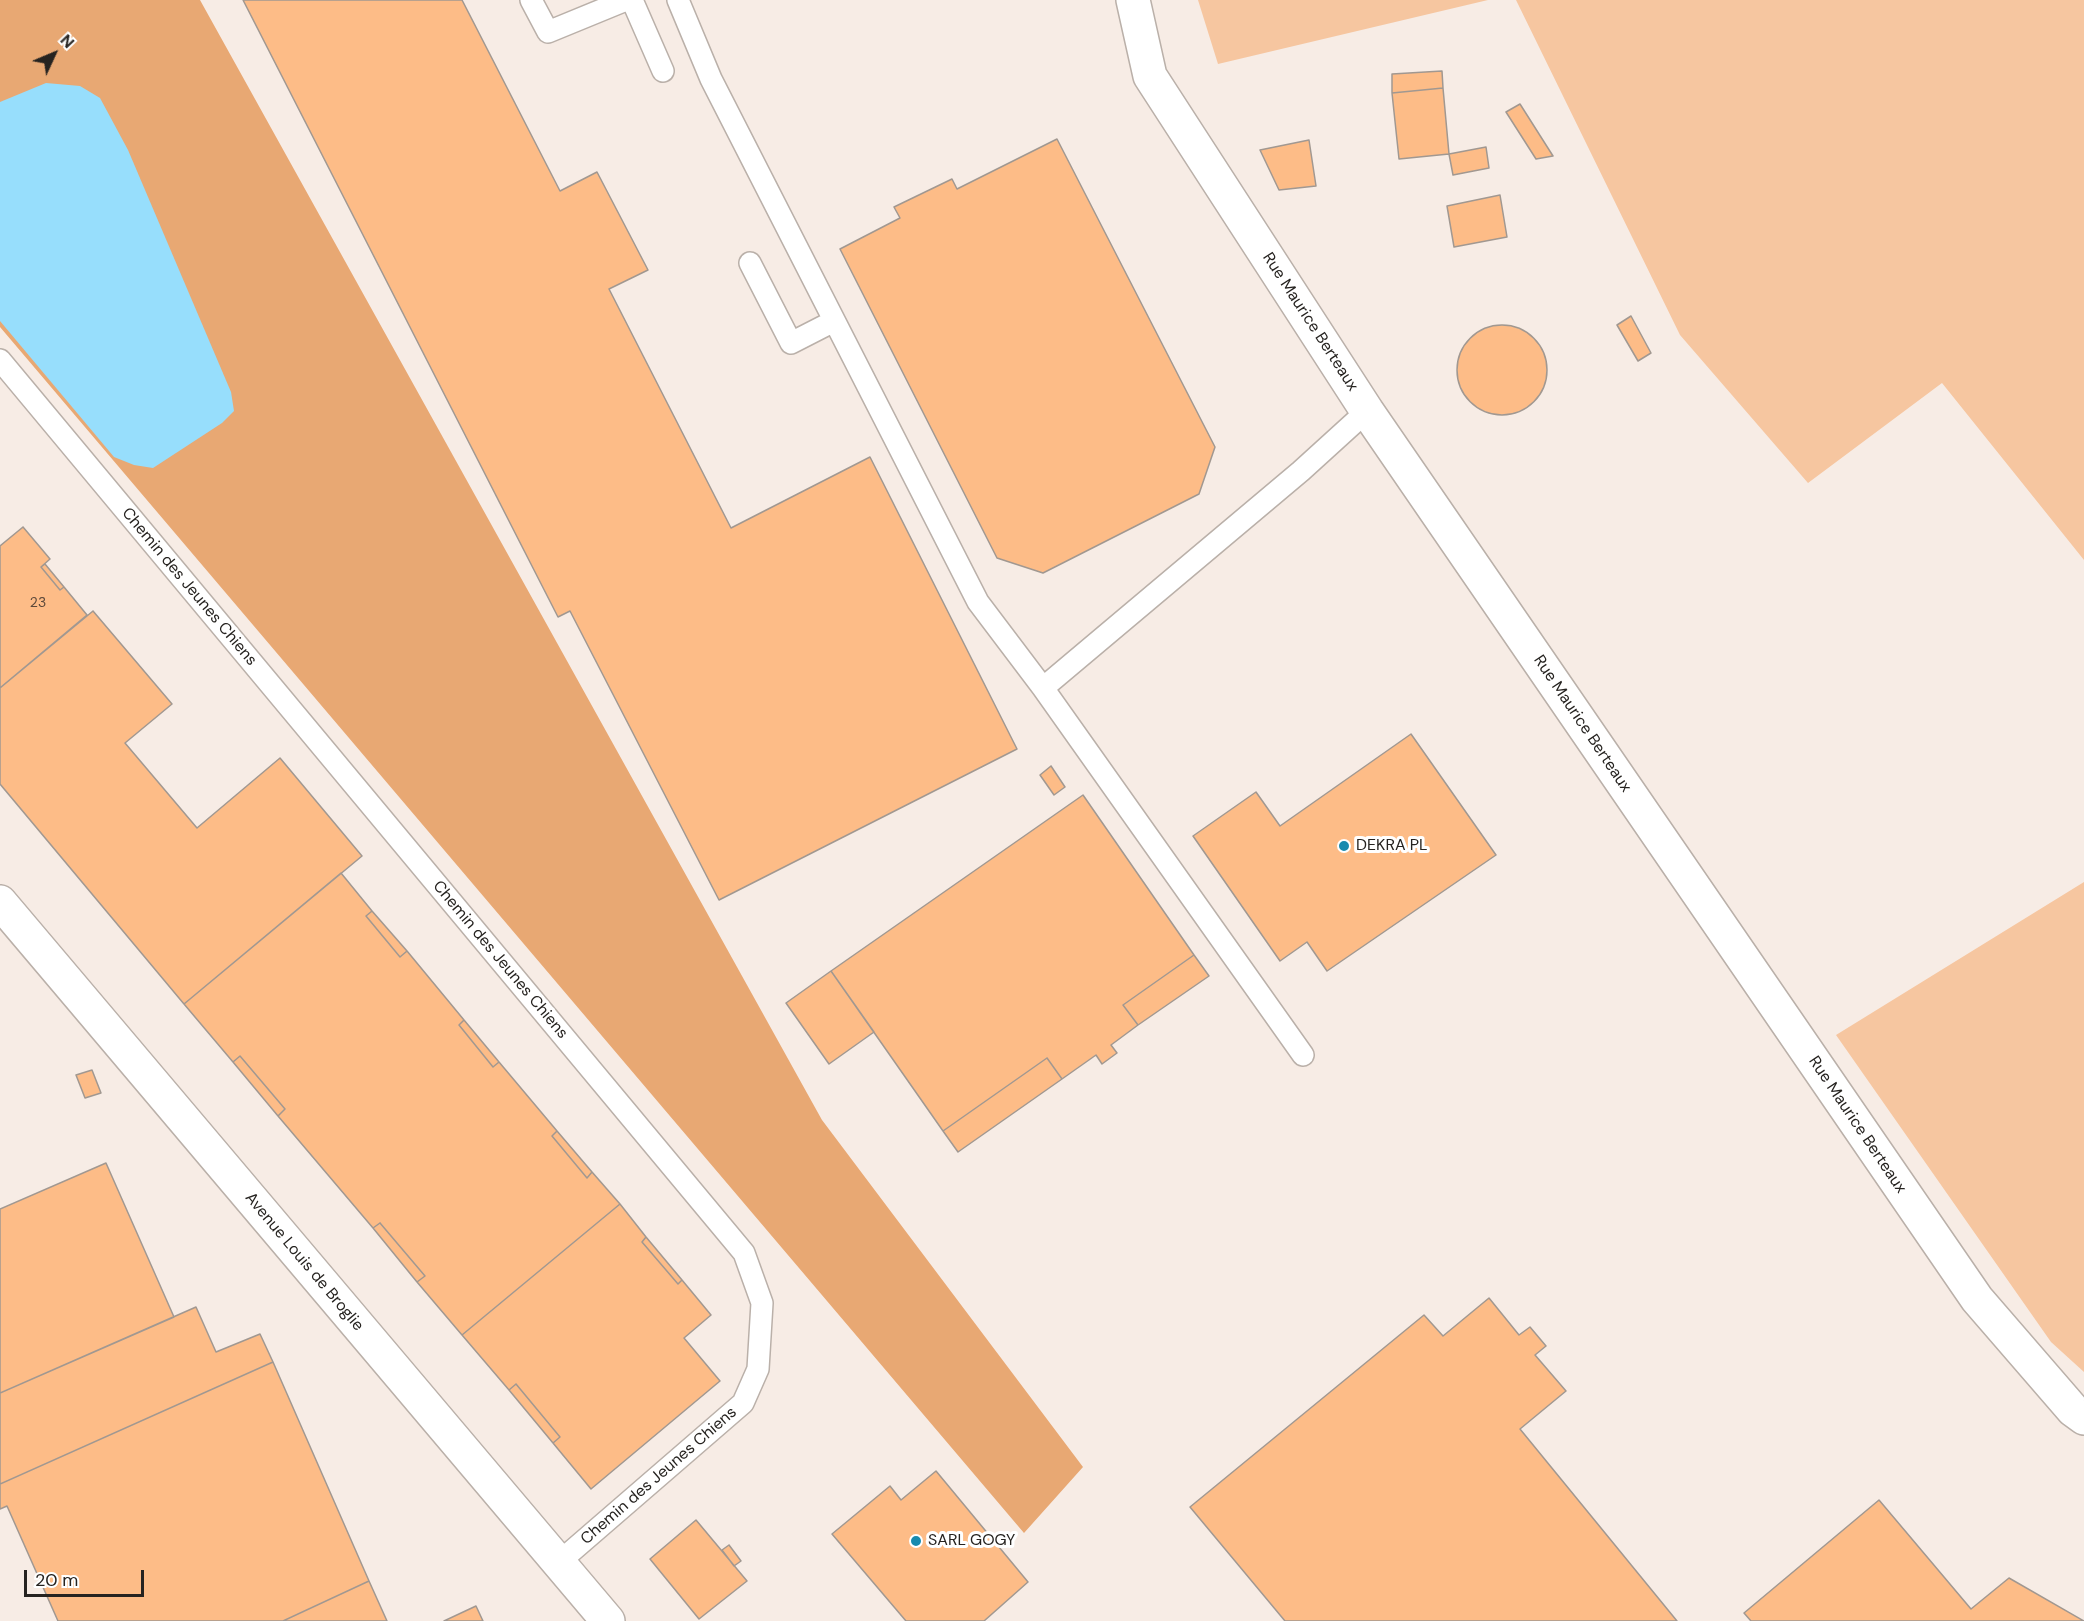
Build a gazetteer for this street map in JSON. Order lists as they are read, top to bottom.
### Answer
{
  "streets": {
    "street": ["Rue Maurice Berteaux", "Avenue Louis de Broglie"],
    "lane": ["Chemin des Jeunes Chiens"]
  },
  "crossings": [
    ["Chemin des Jeunes Chiens", "Avenue Louis de Broglie"]
  ],
  "places": ["DEKRA PL", "SARL GOGY"],
  "house_numbers": ["23"],
  "scale_bar": "20 m",
  "north": "top right"
}
